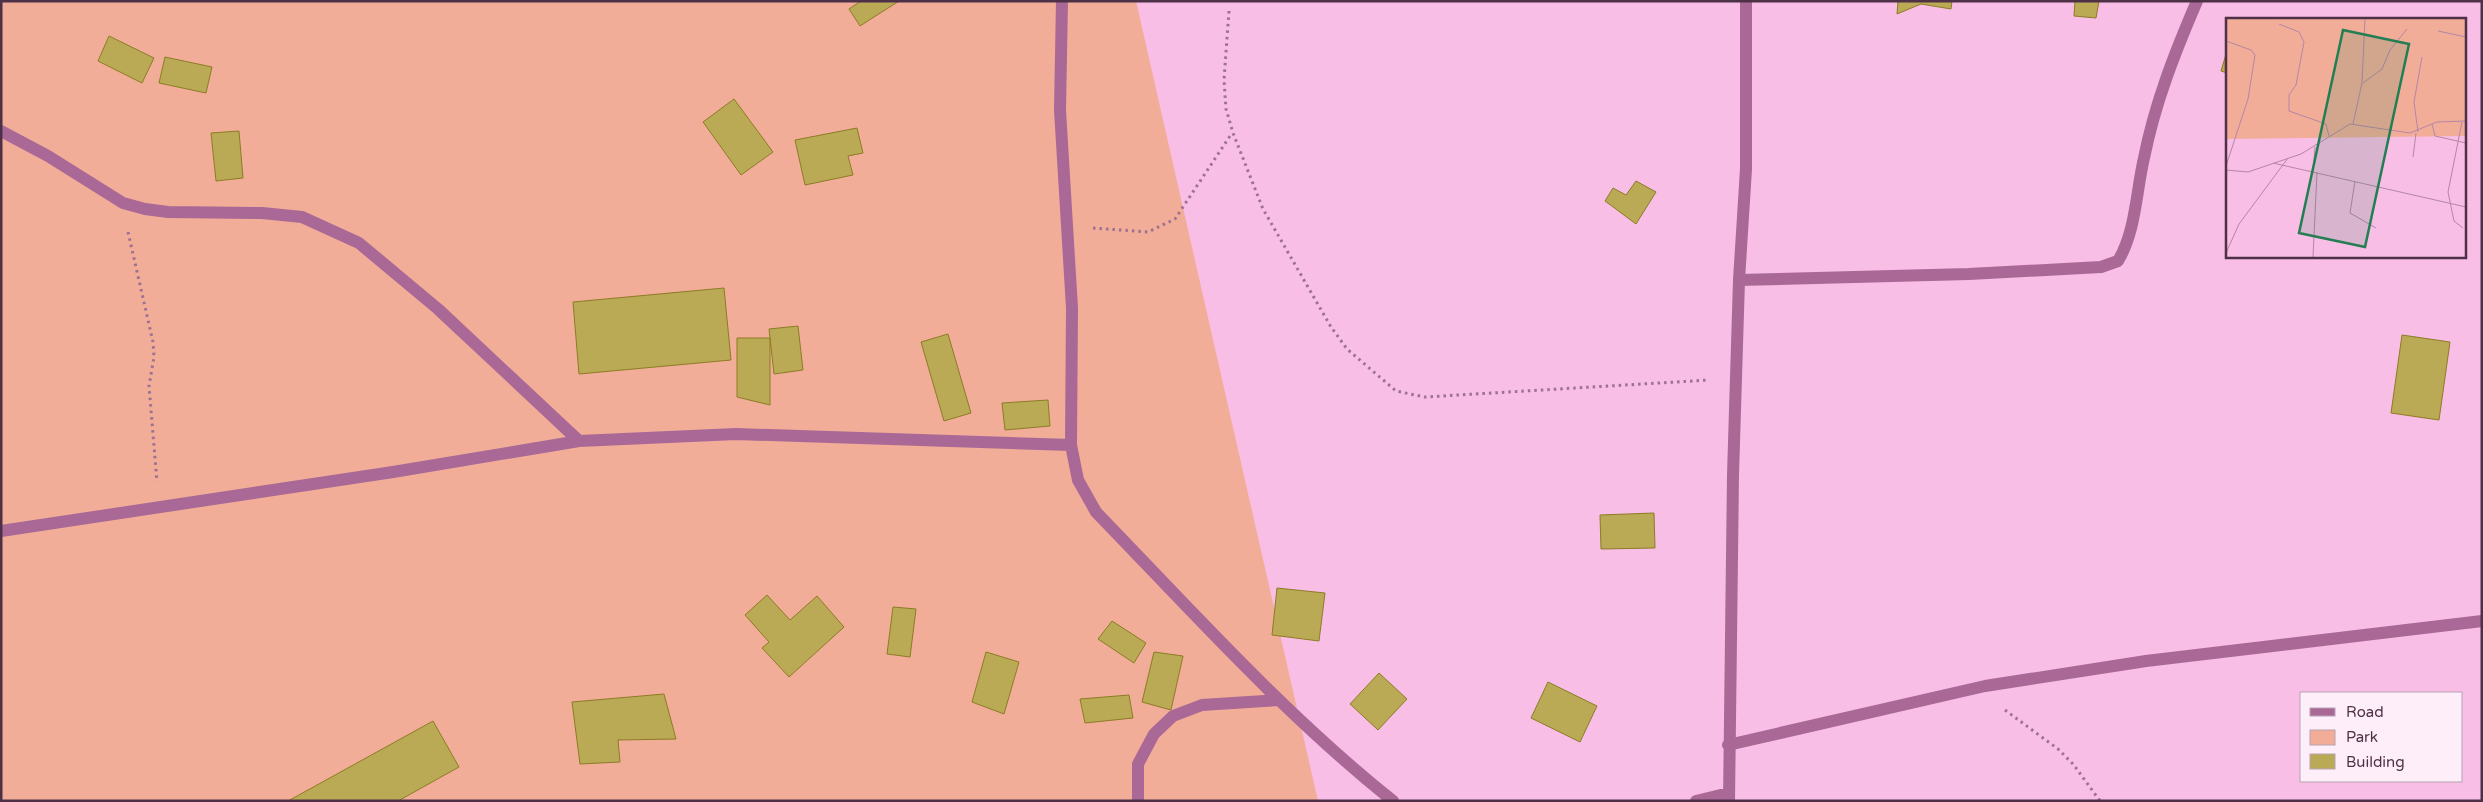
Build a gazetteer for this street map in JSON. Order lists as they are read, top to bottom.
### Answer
{
  "legend": ["Road", "Park", "Building"]
}
